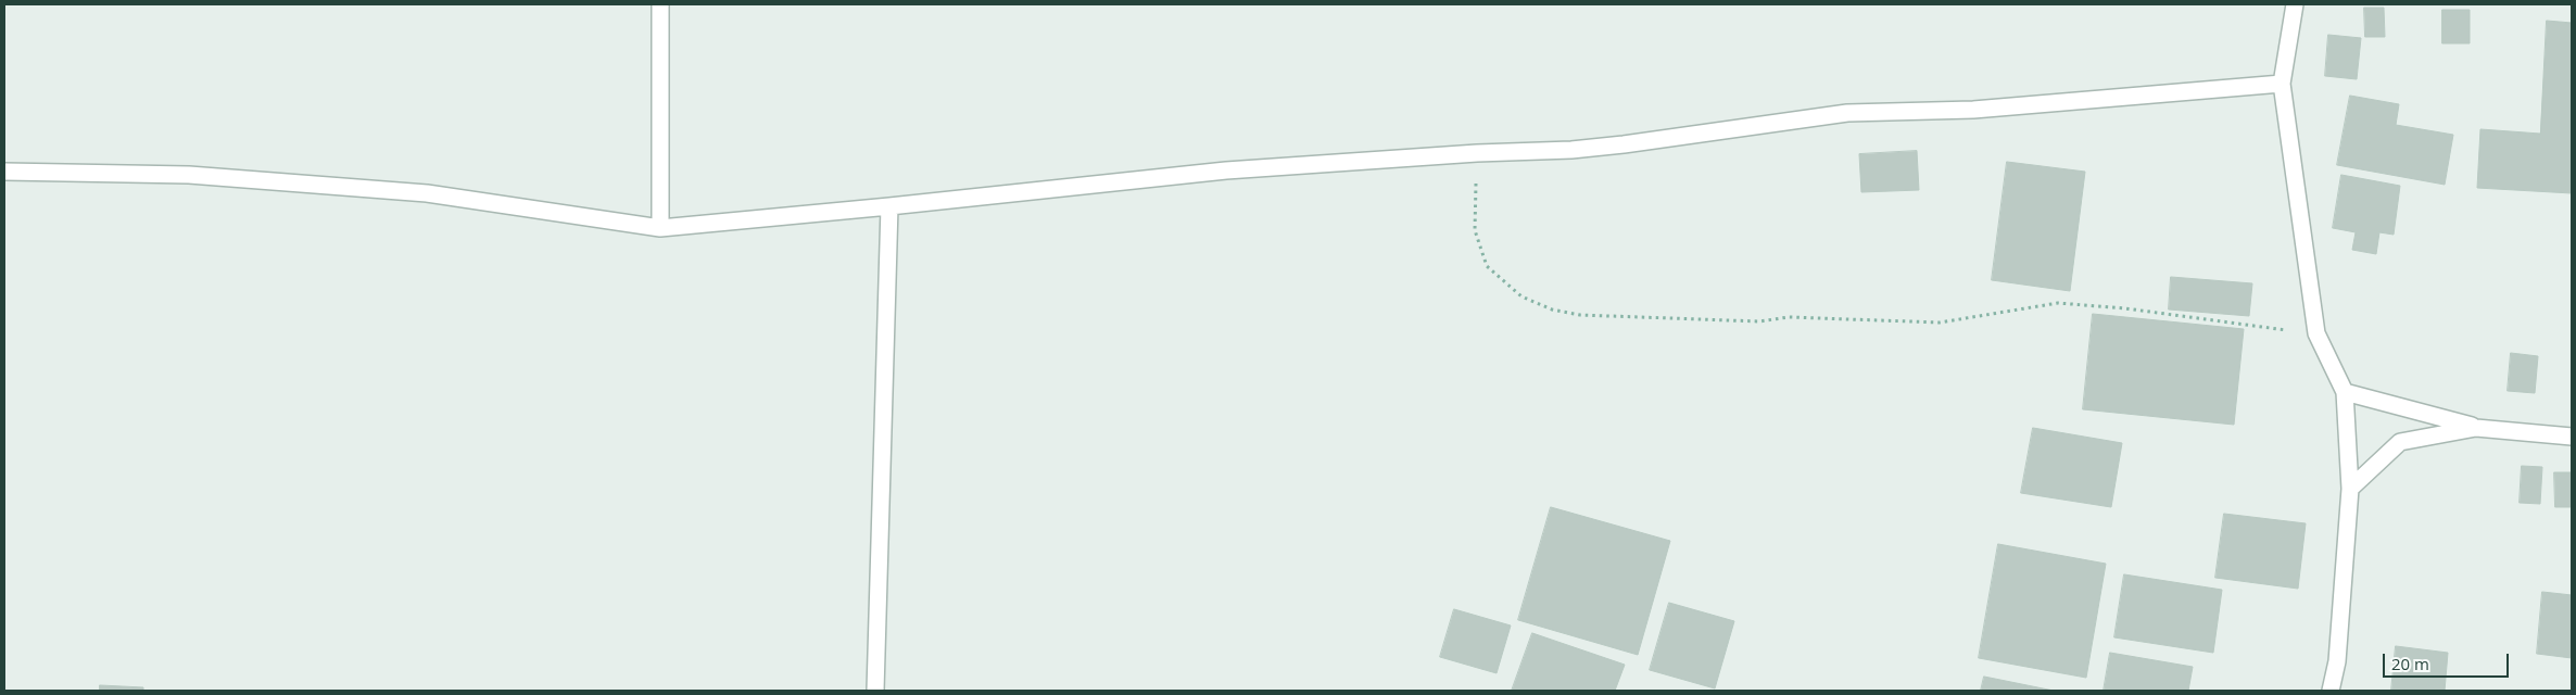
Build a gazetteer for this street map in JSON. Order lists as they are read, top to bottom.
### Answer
{
  "scale_bar": "20 m"
}
